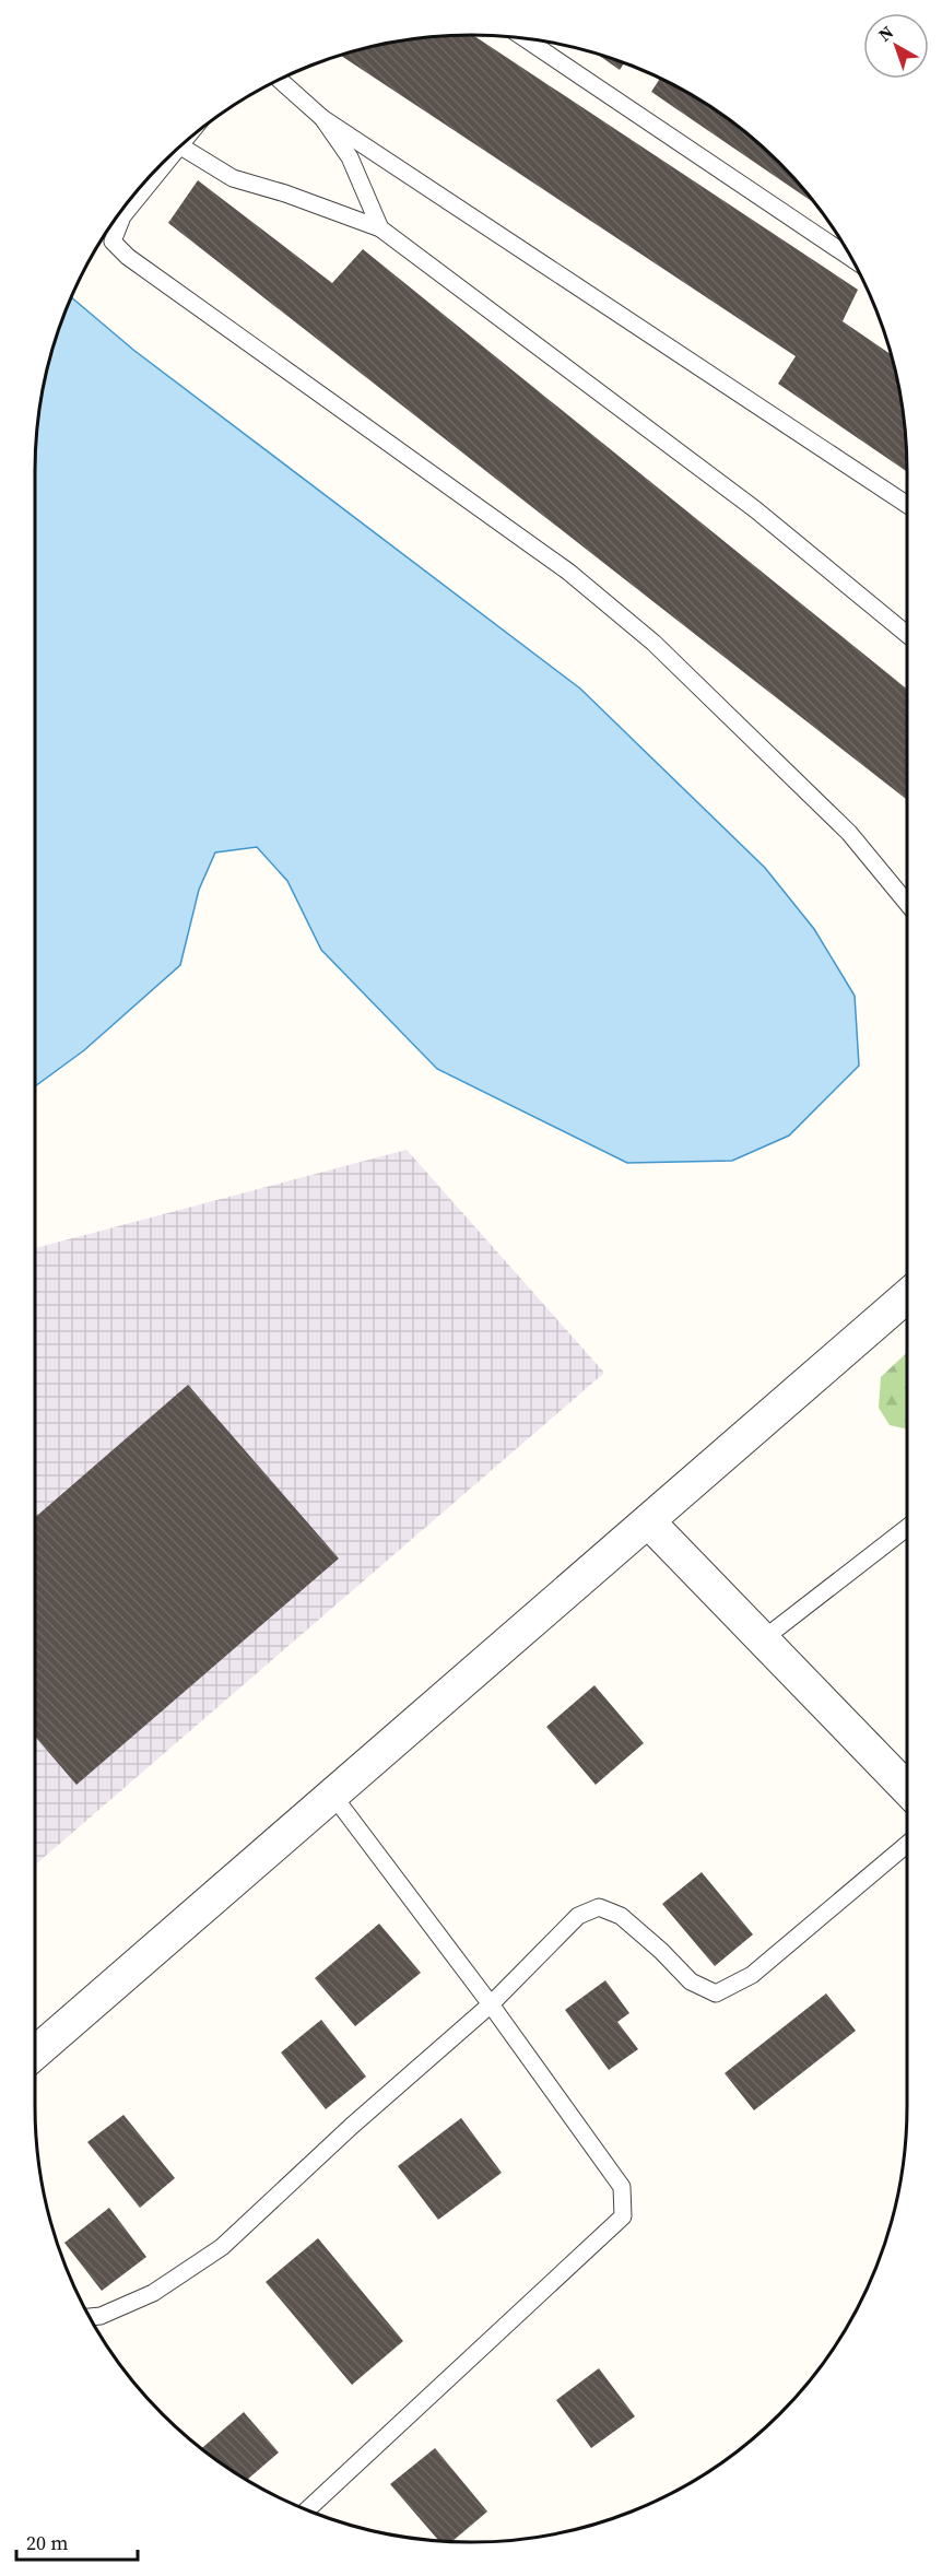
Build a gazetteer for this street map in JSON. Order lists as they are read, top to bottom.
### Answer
{
  "scale_bar": "20 m",
  "north": "top left"
}
